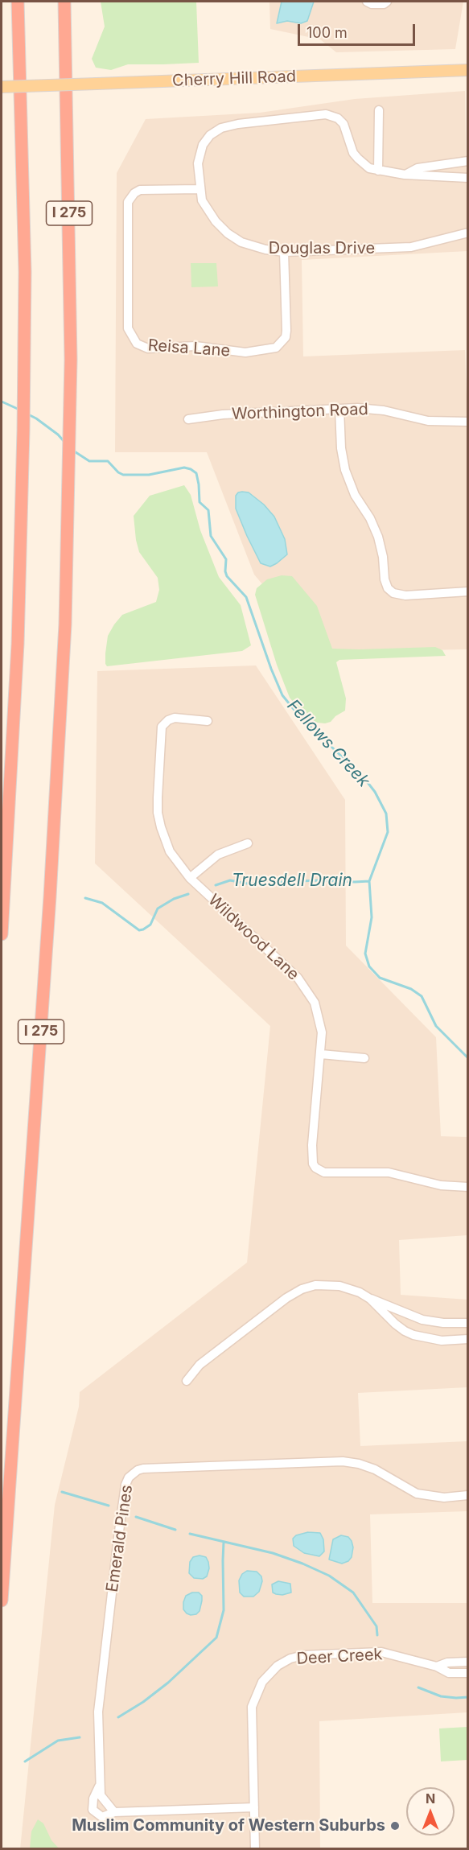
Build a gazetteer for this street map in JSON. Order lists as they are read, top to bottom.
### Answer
{
  "streets": {
    "highway": ["I 275"],
    "main road": ["Cherry Hill Road"],
    "street": [
      "Douglas Drive",
      "Reisa Lane",
      "Worthington Road",
      "Wildwood Lane",
      "Emerald Pines",
      "Deer Creek"
    ]
  },
  "crossings": [
    ["Douglas Drive", "Reisa Lane"]
  ],
  "water": ["Fellows Creek", "Truesdell Drain"],
  "places": ["Muslim Community of Western Suburbs"],
  "scale_bar": "100 m",
  "north": "top"
}
